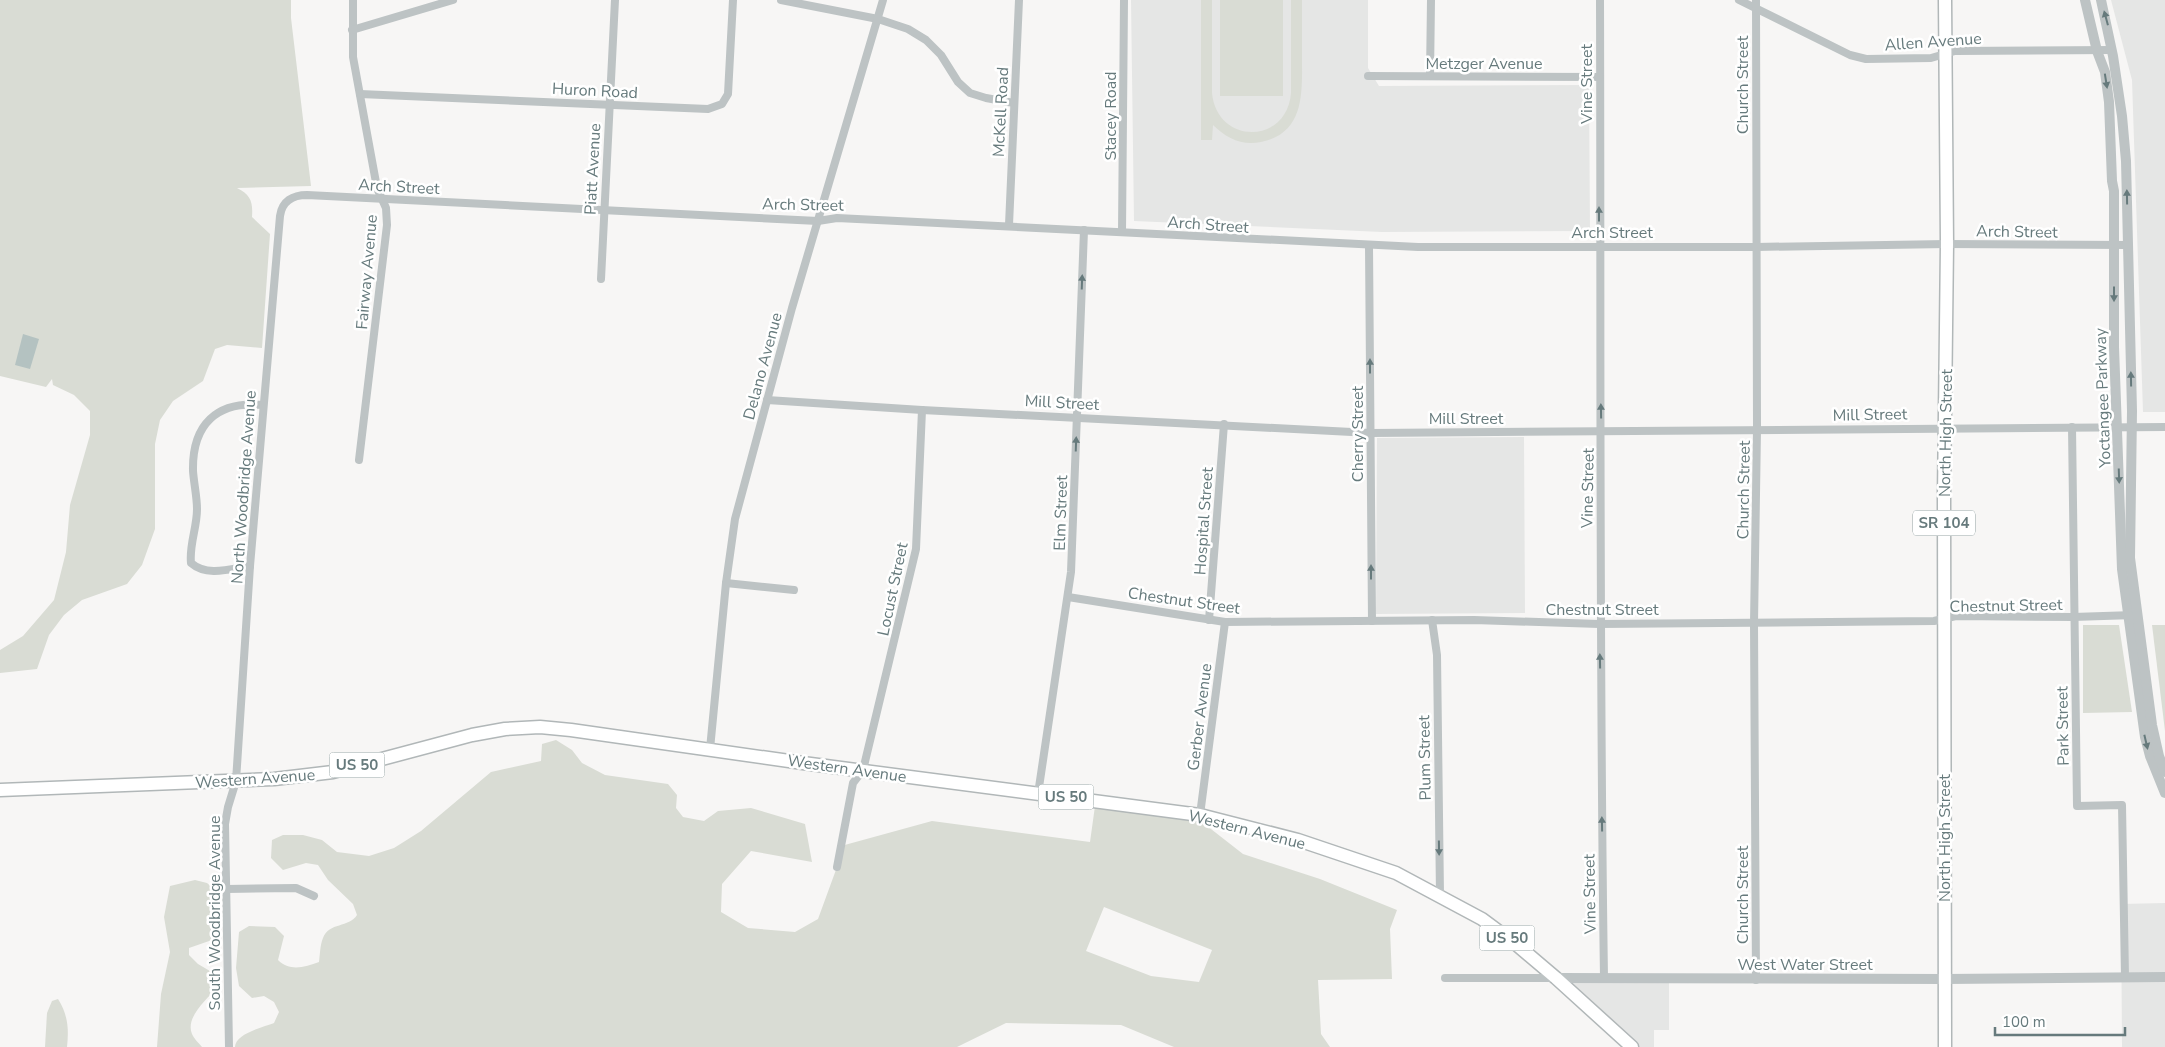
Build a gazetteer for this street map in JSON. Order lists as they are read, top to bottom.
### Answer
{
  "streets": {
    "main road": [
      "North High Street",
      "SR 104",
      "US 50",
      "Western Avenue"
    ],
    "street": [
      "Allen Avenue",
      "Metzger Avenue",
      "Vine Street",
      "Church Street",
      "Huron Road",
      "McKell Road",
      "Stacey Road",
      "Piatt Avenue",
      "Arch Street",
      "Fairway Avenue",
      "Delano Avenue",
      "Yoctangee Parkway",
      "Mill Street",
      "Cherry Street",
      "North Woodbridge Avenue",
      "Elm Street",
      "Hospital Street",
      "Locust Street",
      "Chestnut Street",
      "Gerber Avenue",
      "Park Street",
      "Plum Street",
      "South Woodbridge Avenue",
      "West Water Street"
    ]
  },
  "crossings": [
    ["Allen Avenue", "Church Street"],
    ["Allen Avenue", "Yoctangee Parkway"],
    ["Allen Avenue", "North High Street"],
    ["Metzger Avenue", "Vine Street"],
    ["Vine Street", "Arch Street"],
    ["Vine Street", "Mill Street"],
    ["Vine Street", "Chestnut Street"],
    ["Vine Street", "West Water Street"],
    ["Church Street", "Arch Street"],
    ["Church Street", "Mill Street"],
    ["Church Street", "Chestnut Street"],
    ["Church Street", "West Water Street"],
    ["Huron Road", "Piatt Avenue"],
    ["Huron Road", "Fairway Avenue"],
    ["McKell Road", "Arch Street"],
    ["Stacey Road", "Arch Street"],
    ["Piatt Avenue", "Arch Street"],
    ["Arch Street", "Fairway Avenue"],
    ["Arch Street", "Delano Avenue"],
    ["Arch Street", "Yoctangee Parkway"],
    ["Arch Street", "North High Street"],
    ["Arch Street", "Cherry Street"],
    ["Arch Street", "North Woodbridge Avenue"],
    ["Arch Street", "Elm Street"],
    ["Delano Avenue", "Mill Street"],
    ["Delano Avenue", "Western Avenue"],
    ["Yoctangee Parkway", "Mill Street"],
    ["Yoctangee Parkway", "Chestnut Street"],
    ["Mill Street", "North High Street"],
    ["Mill Street", "Cherry Street"],
    ["Mill Street", "Elm Street"],
    ["Mill Street", "Hospital Street"],
    ["Mill Street", "Locust Street"],
    ["Mill Street", "Park Street"],
    ["North High Street", "Chestnut Street"],
    ["North High Street", "West Water Street"],
    ["Cherry Street", "Chestnut Street"],
    ["North Woodbridge Avenue", "Western Avenue"],
    ["North Woodbridge Avenue", "South Woodbridge Avenue"],
    ["Elm Street", "Chestnut Street"],
    ["Elm Street", "Western Avenue"],
    ["Hospital Street", "Chestnut Street"],
    ["Locust Street", "Western Avenue"],
    ["Chestnut Street", "Gerber Avenue"],
    ["Chestnut Street", "Park Street"],
    ["Chestnut Street", "Plum Street"],
    ["Gerber Avenue", "Western Avenue"],
    ["Park Street", "West Water Street"],
    ["Plum Street", "Western Avenue"],
    ["Western Avenue", "South Woodbridge Avenue"],
    ["Western Avenue", "West Water Street"]
  ],
  "one_way": [
    "Vine Street",
    "Cherry Street",
    "Elm Street",
    "Plum Street"
  ],
  "scale_bar": "100 m"
}
